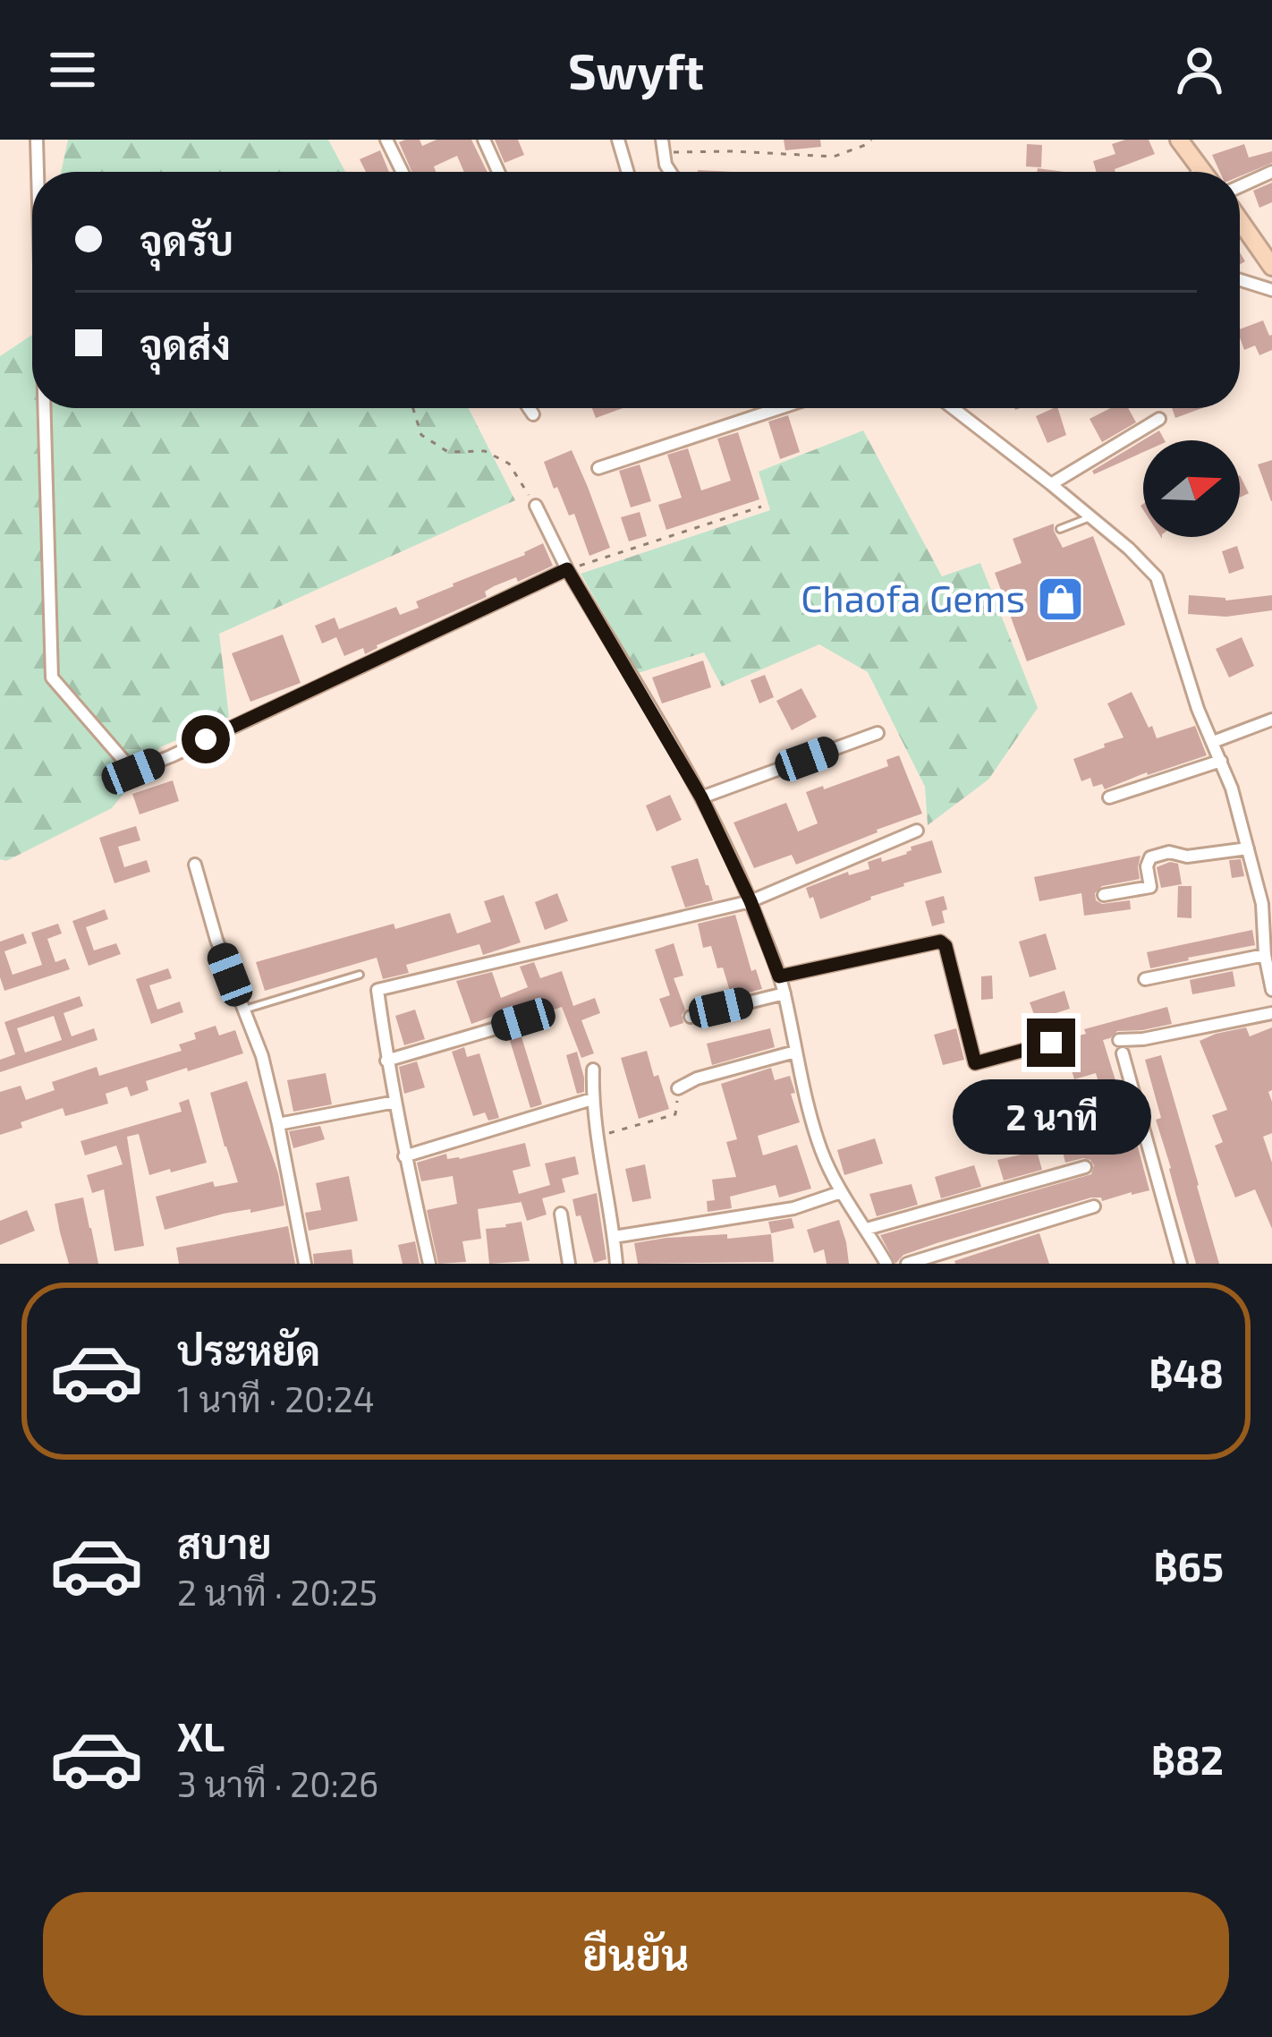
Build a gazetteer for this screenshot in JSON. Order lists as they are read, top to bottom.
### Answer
{
  "places": {
    "shop": ["Chaofa Gems"]
  },
  "north": "right",
  "page": {
    "header": "Swyft",
    "banner": ["จุดรับ", "จุดส่ง"],
    "bubble": "2 นาที",
    "list": [
      {
        "name": "ประหยัด",
        "note": "1 นาที · 20:24",
        "value": "฿48"
      },
      {
        "name": "สบาย",
        "note": "2 นาที · 20:25",
        "value": "฿65"
      },
      {
        "name": "XL",
        "note": "3 นาที · 20:26",
        "value": "฿82"
      }
    ],
    "buttons": "ยืนยัน"
  }
}
